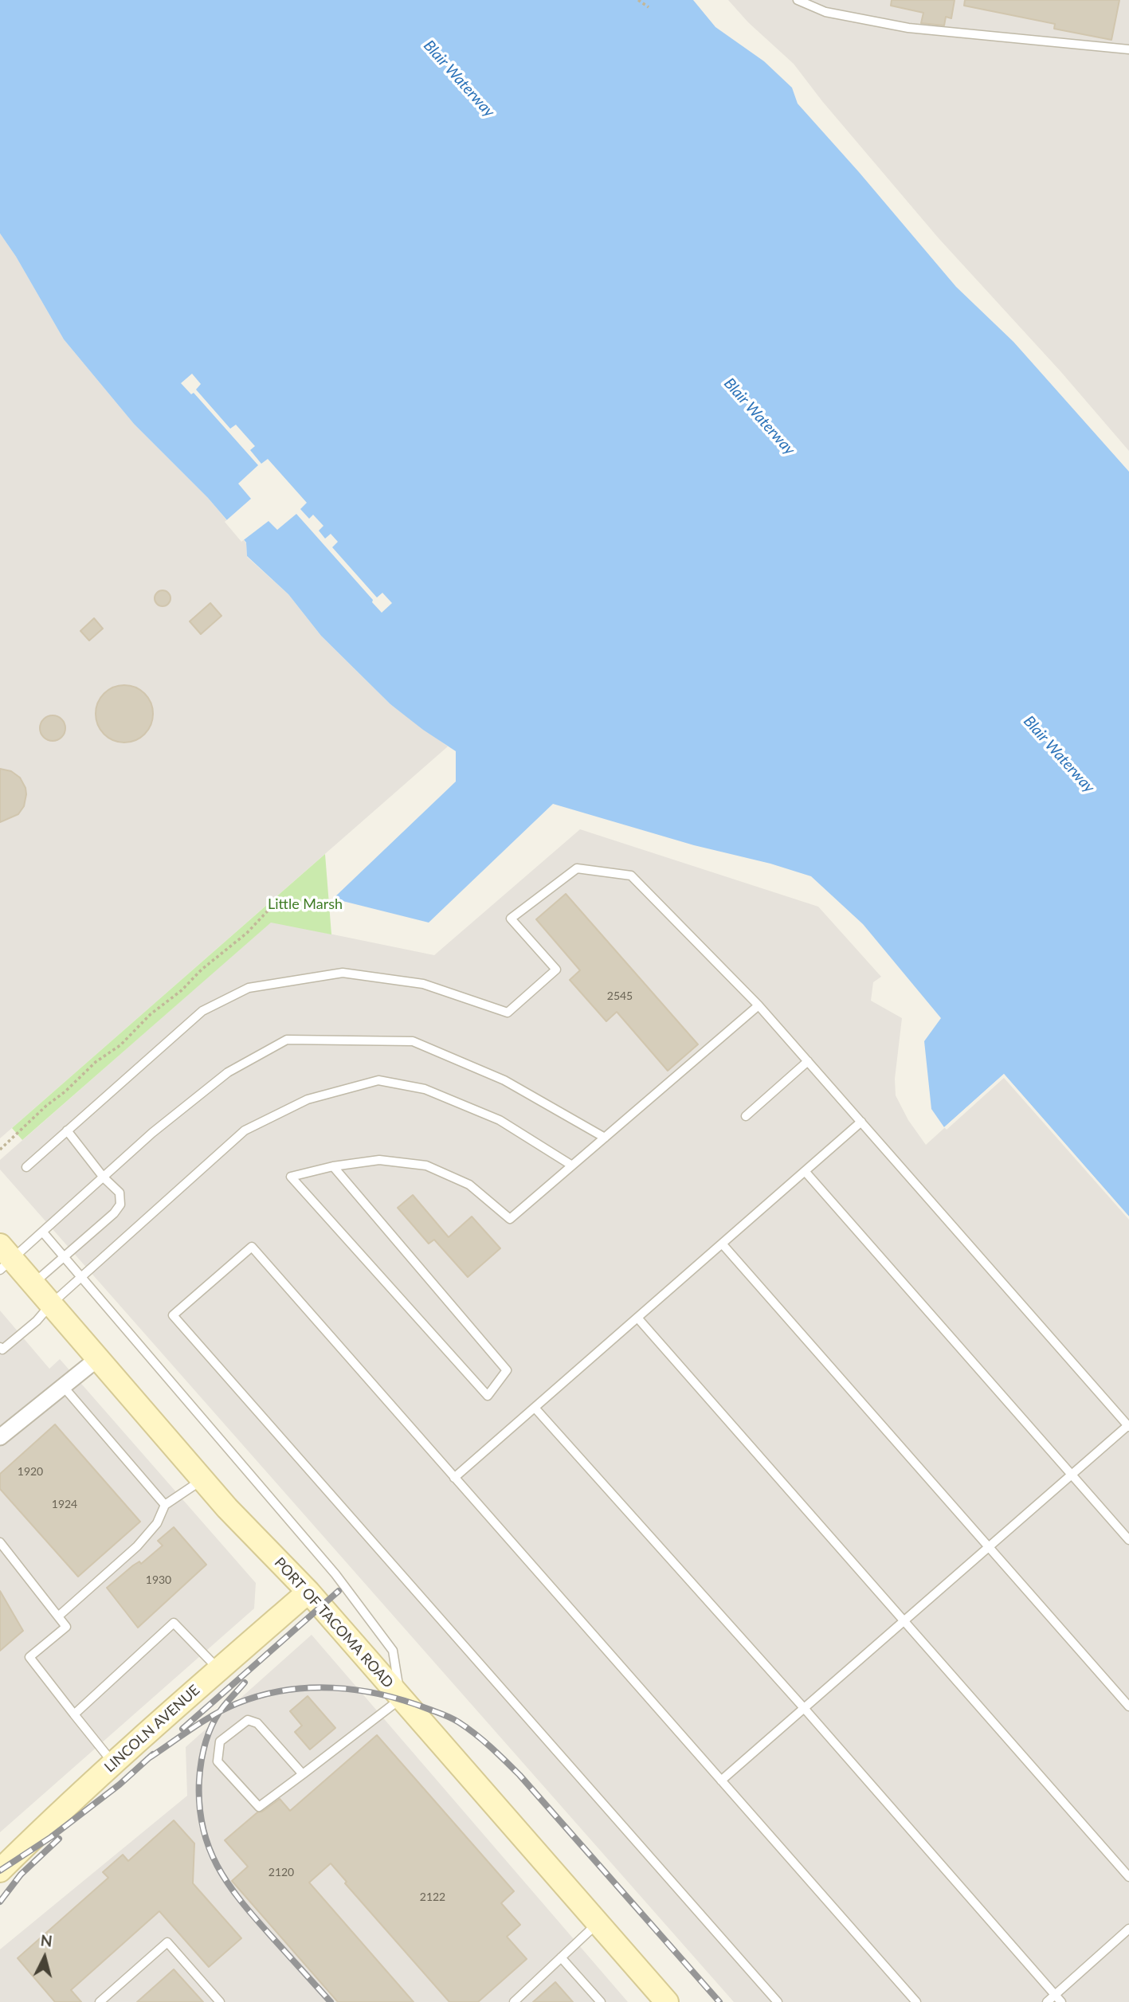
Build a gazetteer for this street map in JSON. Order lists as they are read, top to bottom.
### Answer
{
  "streets": {
    "main road": ["PORT OF TACOMA ROAD", "LINCOLN AVENUE"]
  },
  "crossings": [
    ["PORT OF TACOMA ROAD", "LINCOLN AVENUE"]
  ],
  "water": ["Blair Waterway"],
  "parks": ["Little Marsh"],
  "house_numbers": [
    "2545",
    "1920",
    "1924",
    "1930",
    "2120",
    "2122"
  ],
  "north": "top"
}
